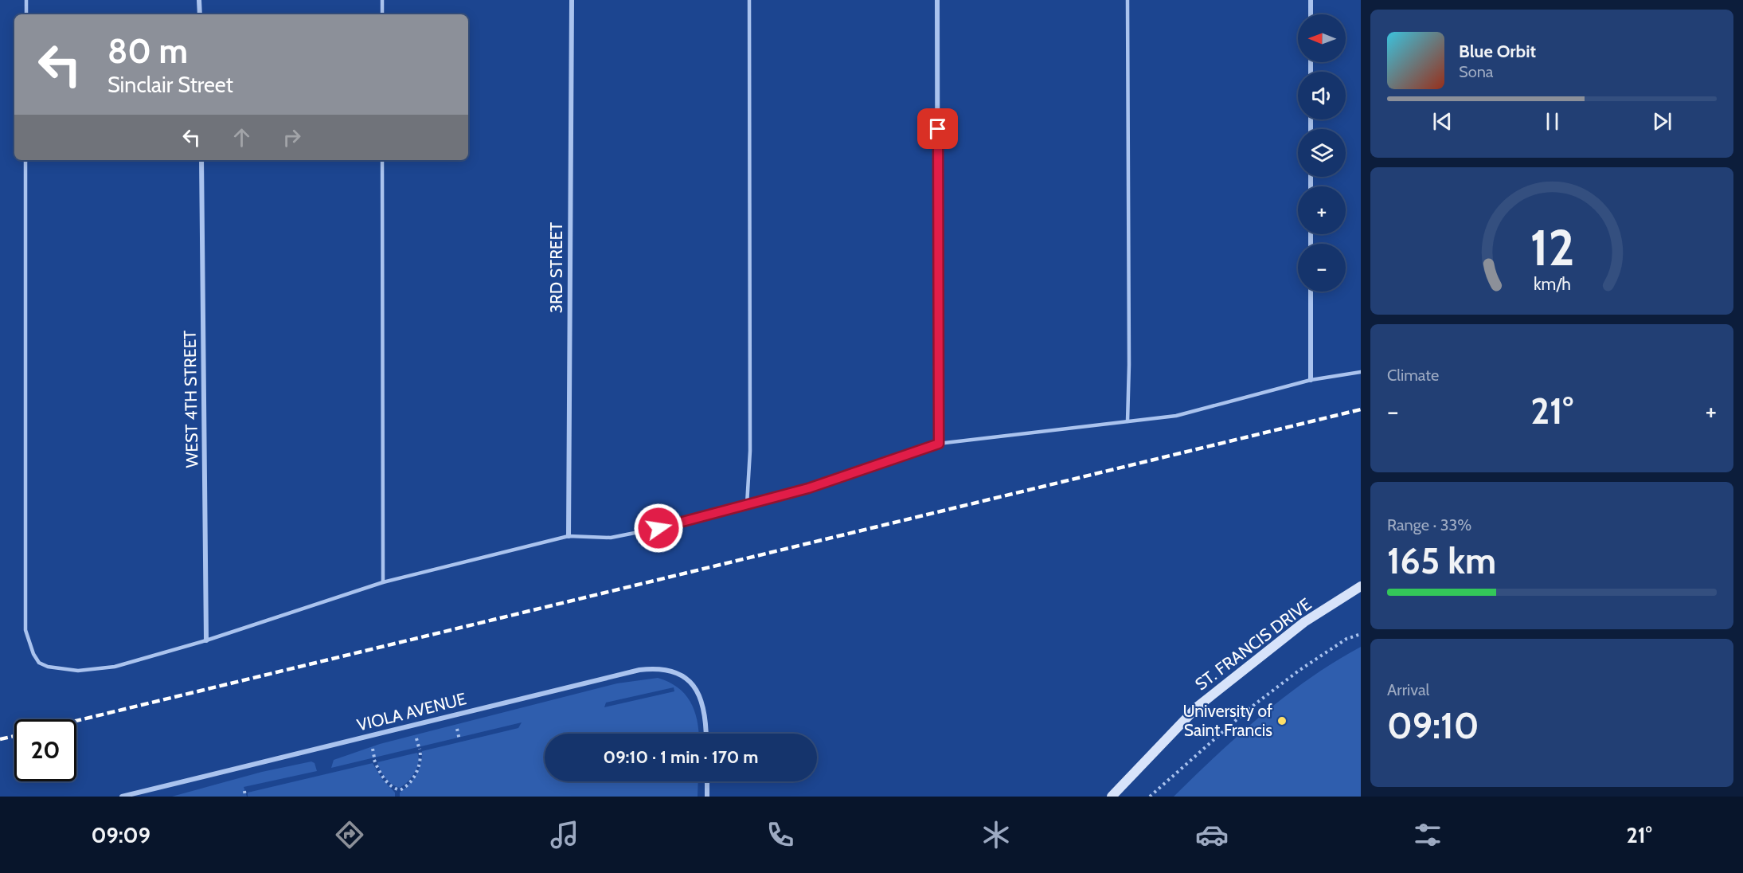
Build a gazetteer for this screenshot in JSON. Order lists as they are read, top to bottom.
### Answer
{
  "streets": {
    "street": [
      "3RD STREET",
      "WEST 4TH STREET",
      "ST. FRANCIS DRIVE",
      "VIOLA AVENUE"
    ]
  },
  "places": ["University of Saint Francis"],
  "north": "left",
  "page": {
    "map_buttons": ["+", "−"],
    "turn": ["80 m", "Sinclair Street"],
    "song": ["Blue Orbit", "Sona"],
    "tile": [
      "Climate",
      ["Range · 33%", "165 km"],
      ["Arrival", "09:10"]
    ],
    "heat": ["−", "21°", "+"],
    "limit": "20",
    "trip": "09:10 · 1 min · 170 m",
    "tabs": ["09:09", "21°"],
    "gauge": ["12", "km/h"]
  }
}
